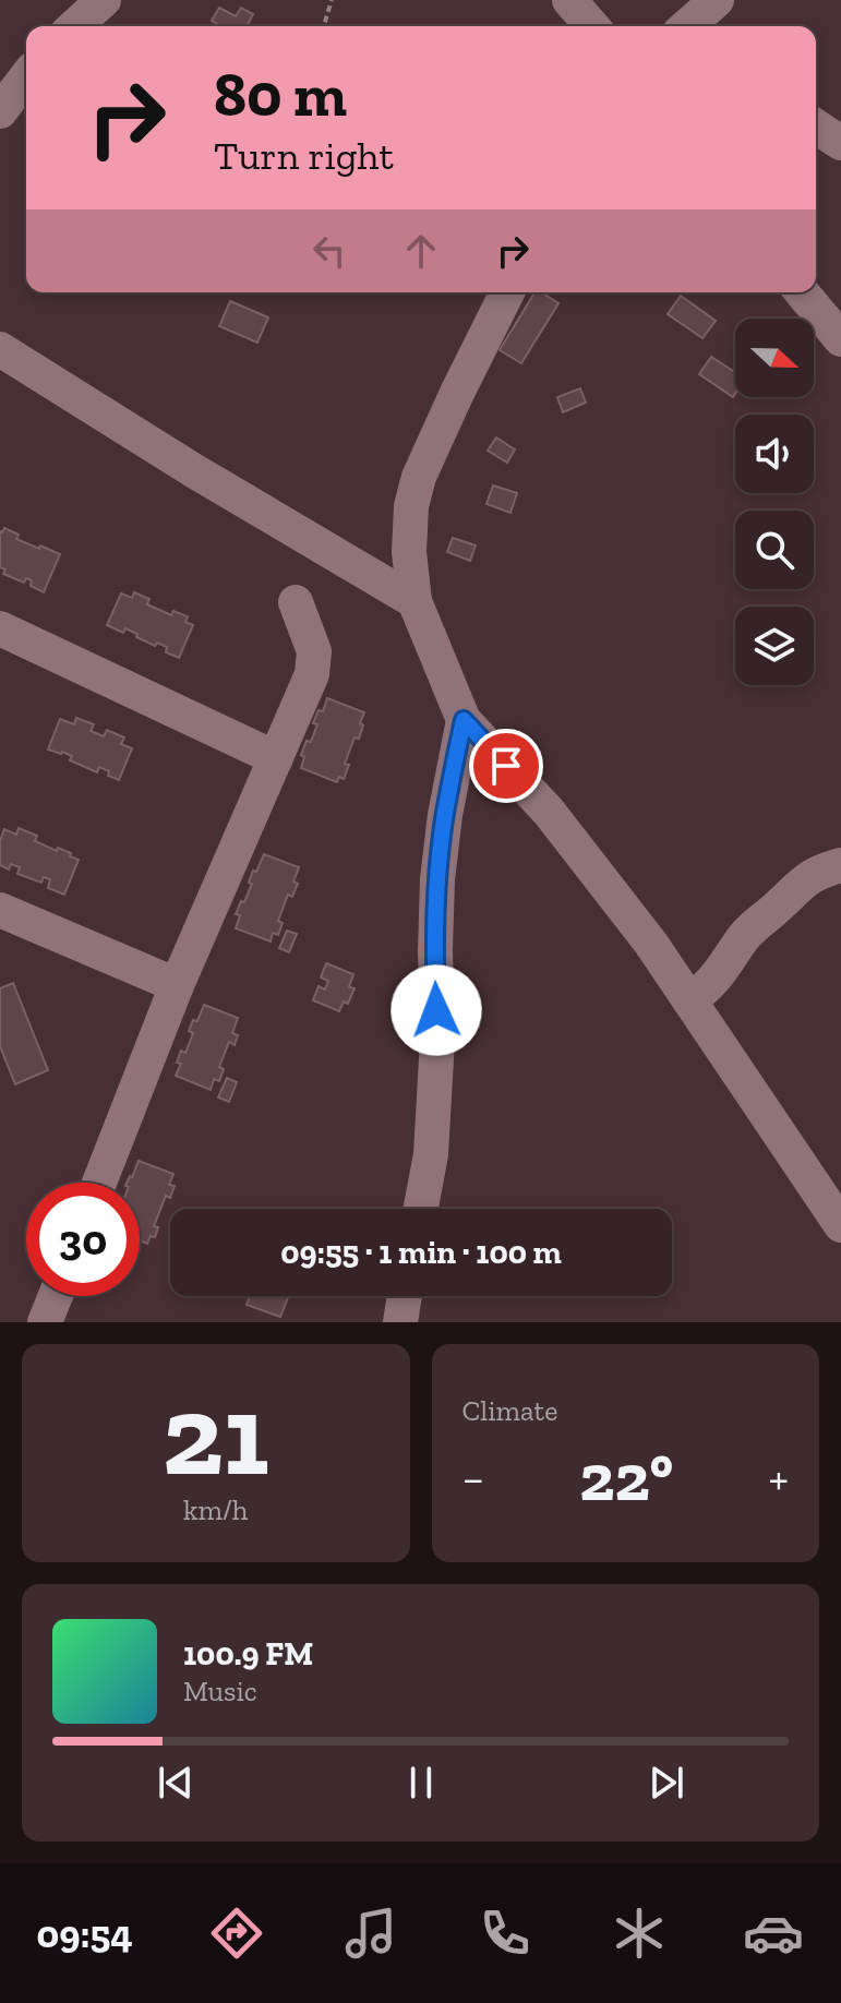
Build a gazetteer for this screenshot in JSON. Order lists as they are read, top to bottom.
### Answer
{
  "north": "right",
  "page": {
    "turn": ["80 m", "Turn right"],
    "limit": "30",
    "trip": "09:55 · 1 min · 100 m",
    "tile": [
      ["21", "km/h"],
      "Climate"
    ],
    "heat": ["−", "22°", "+"],
    "song": ["100.9 FM", "Music"],
    "tabs": "09:54"
  }
}
